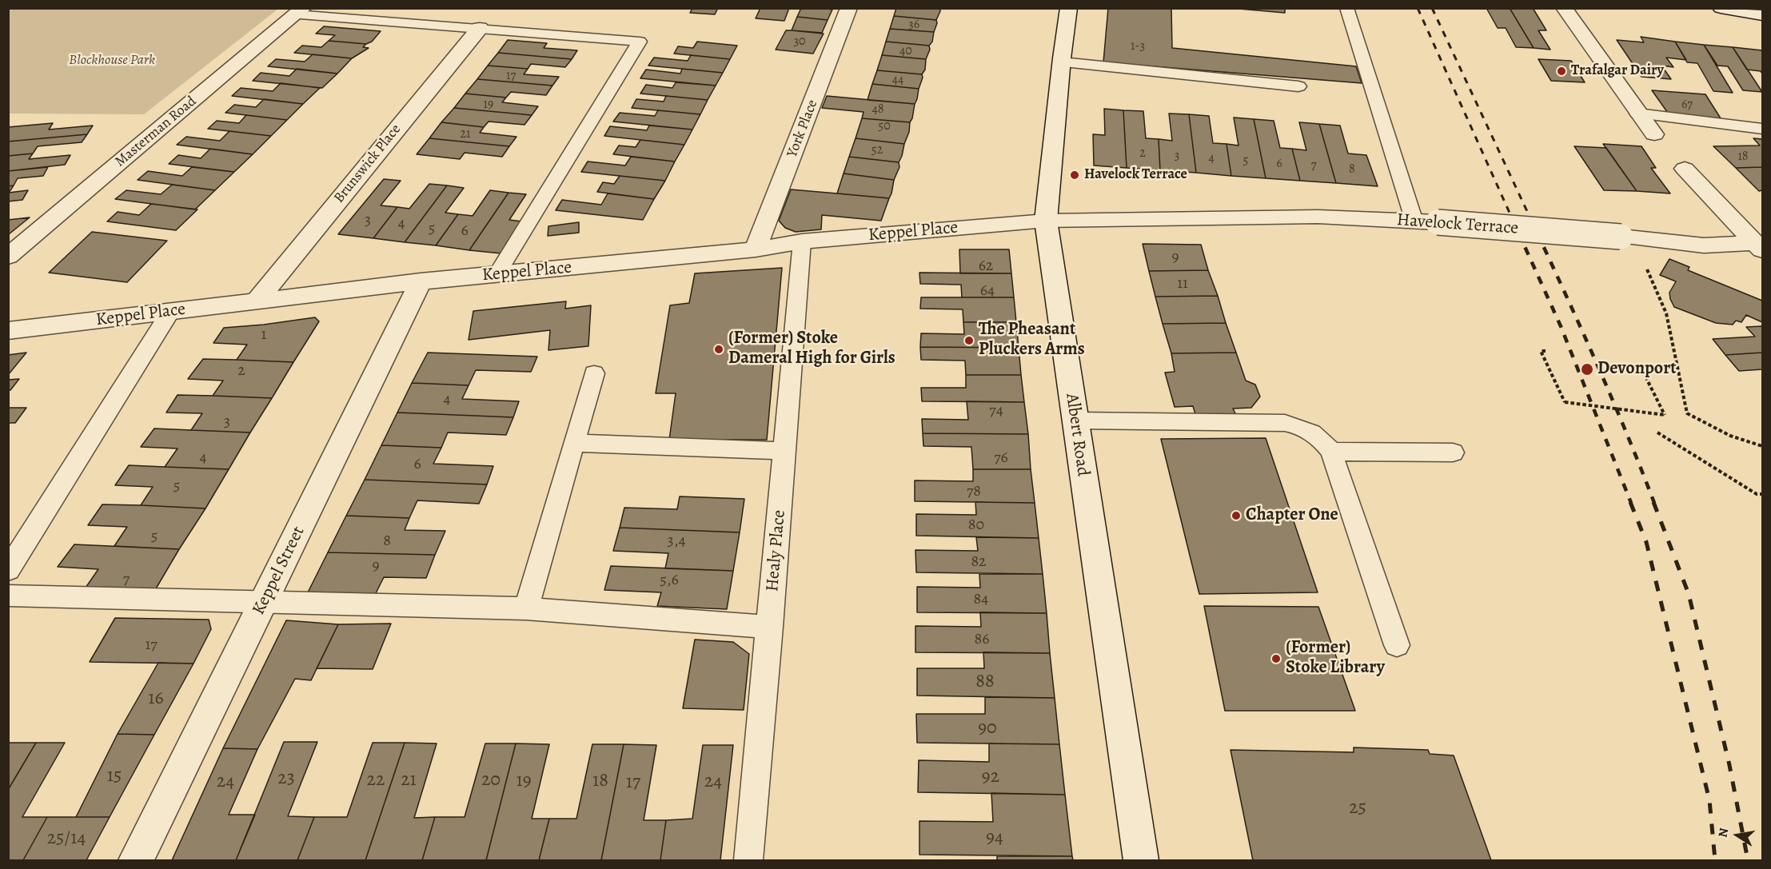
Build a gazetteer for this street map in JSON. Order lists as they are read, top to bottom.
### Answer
{
  "streets": {
    "street": [
      "York Place",
      "Masterman Road",
      "Brunswick Place",
      "Havelock Terrace",
      "Keppel Place",
      "Albert Road",
      "Keppel Street"
    ],
    "lane": ["Healy Place"]
  },
  "crossings": [
    ["York Place", "Keppel Place"],
    ["Brunswick Place", "Keppel Place"],
    ["Havelock Terrace", "Keppel Place"],
    ["Havelock Terrace", "Albert Road"],
    ["Keppel Place", "Albert Road"],
    ["Keppel Place", "Healy Place"],
    ["Keppel Place", "Keppel Street"]
  ],
  "parks": ["Blockhouse Park"],
  "places": [
    "Trafalgar Dairy",
    "Havelock Terrace",
    "The Pheasant Pluckers Arms",
    "(Former) Stoke Dameral High for Girls",
    "Devonport",
    "Chapter One",
    "(Former) Stoke Library"
  ],
  "house_numbers": [
    "36",
    "30",
    "1-3",
    "40",
    "17",
    "44",
    "19",
    "67",
    "48",
    "50",
    "21",
    "52",
    "2",
    "3",
    "18",
    "4",
    "5",
    "6",
    "7",
    "8",
    "3",
    "4",
    "5",
    "6",
    "9",
    "62",
    "11",
    "64",
    "1",
    "2",
    "4",
    "74",
    "3",
    "4",
    "76",
    "6",
    "5",
    "78",
    "80",
    "5",
    "8",
    "3,4",
    "82",
    "9",
    "7",
    "5,6",
    "84",
    "86",
    "17",
    "88",
    "16",
    "90",
    "15",
    "92",
    "23",
    "22",
    "21",
    "20",
    "19",
    "18",
    "24",
    "24",
    "17",
    "25",
    "94",
    "25/14"
  ],
  "north": "left"
}
